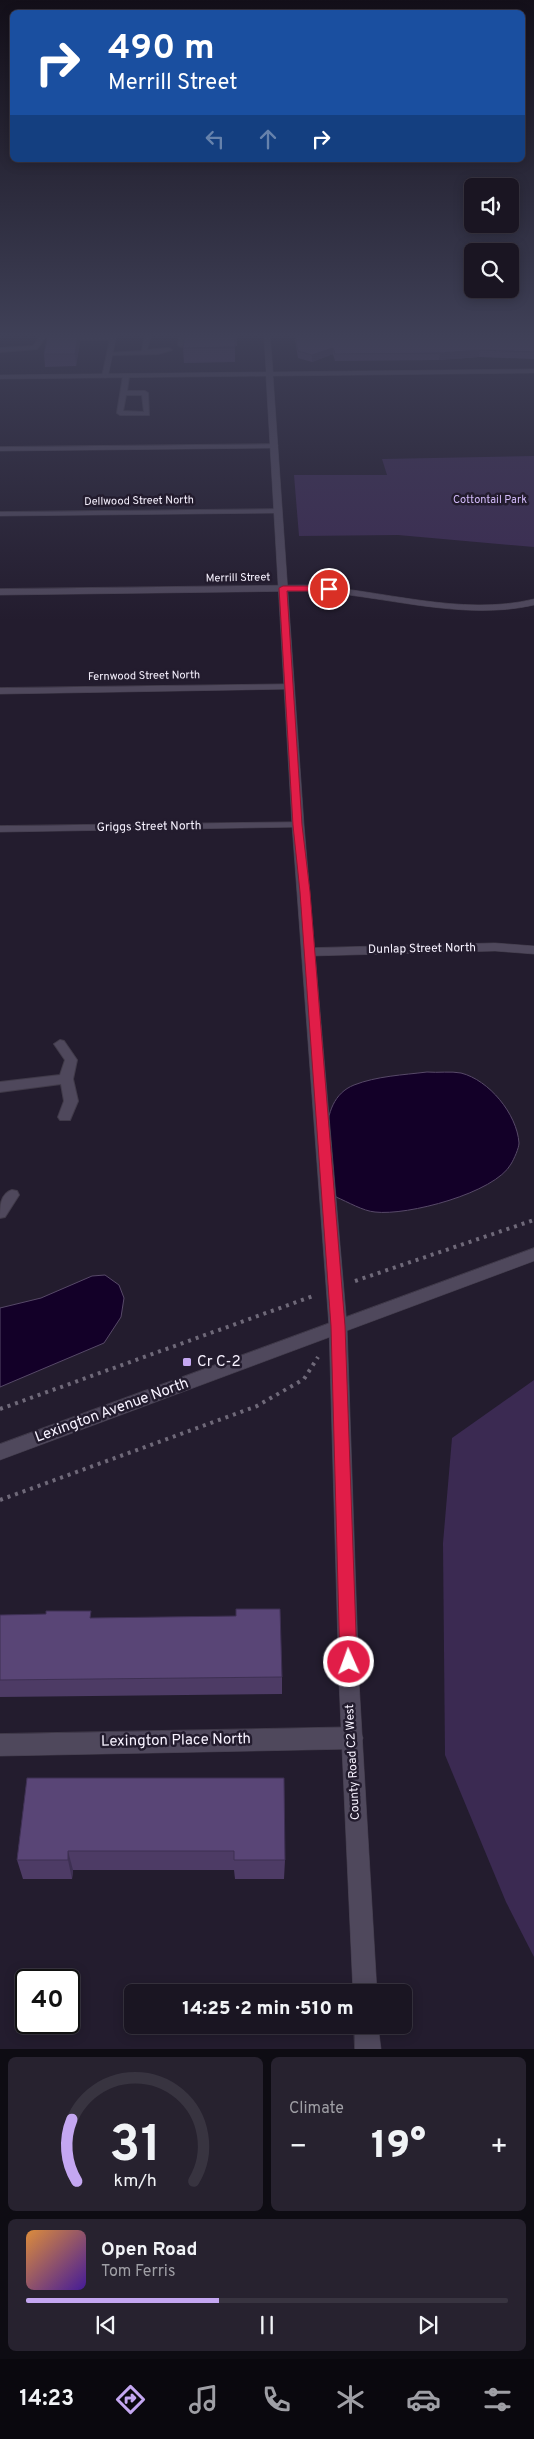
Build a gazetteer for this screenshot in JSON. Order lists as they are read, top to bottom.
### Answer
{
  "streets": {
    "street": [
      "Dellwood Street North",
      "Merrill Street",
      "Fernwood Street North",
      "Griggs Street North",
      "Dunlap Street North",
      "Lexington Avenue North",
      "Lexington Place North",
      "County Road C2 West"
    ]
  },
  "crossings": [
    ["Dellwood Street North", "County Road C2 West"],
    ["Merrill Street", "County Road C2 West"],
    ["Fernwood Street North", "County Road C2 West"],
    ["Griggs Street North", "County Road C2 West"],
    ["Dunlap Street North", "County Road C2 West"],
    ["Lexington Avenue North", "County Road C2 West"],
    ["Lexington Place North", "County Road C2 West"]
  ],
  "parks": ["Cottontail Park"],
  "places": {
    "transit": ["Cr C-2"]
  },
  "page": {
    "turn": ["490 m", "Merrill Street"],
    "limit": "40",
    "trip": "14:25 · 2 min · 510 m",
    "tile": "Climate",
    "heat": ["−", "19°", "+"],
    "song": ["Open Road", "Tom Ferris"],
    "tabs": "14:23",
    "gauge": ["31", "km/h"]
  }
}
